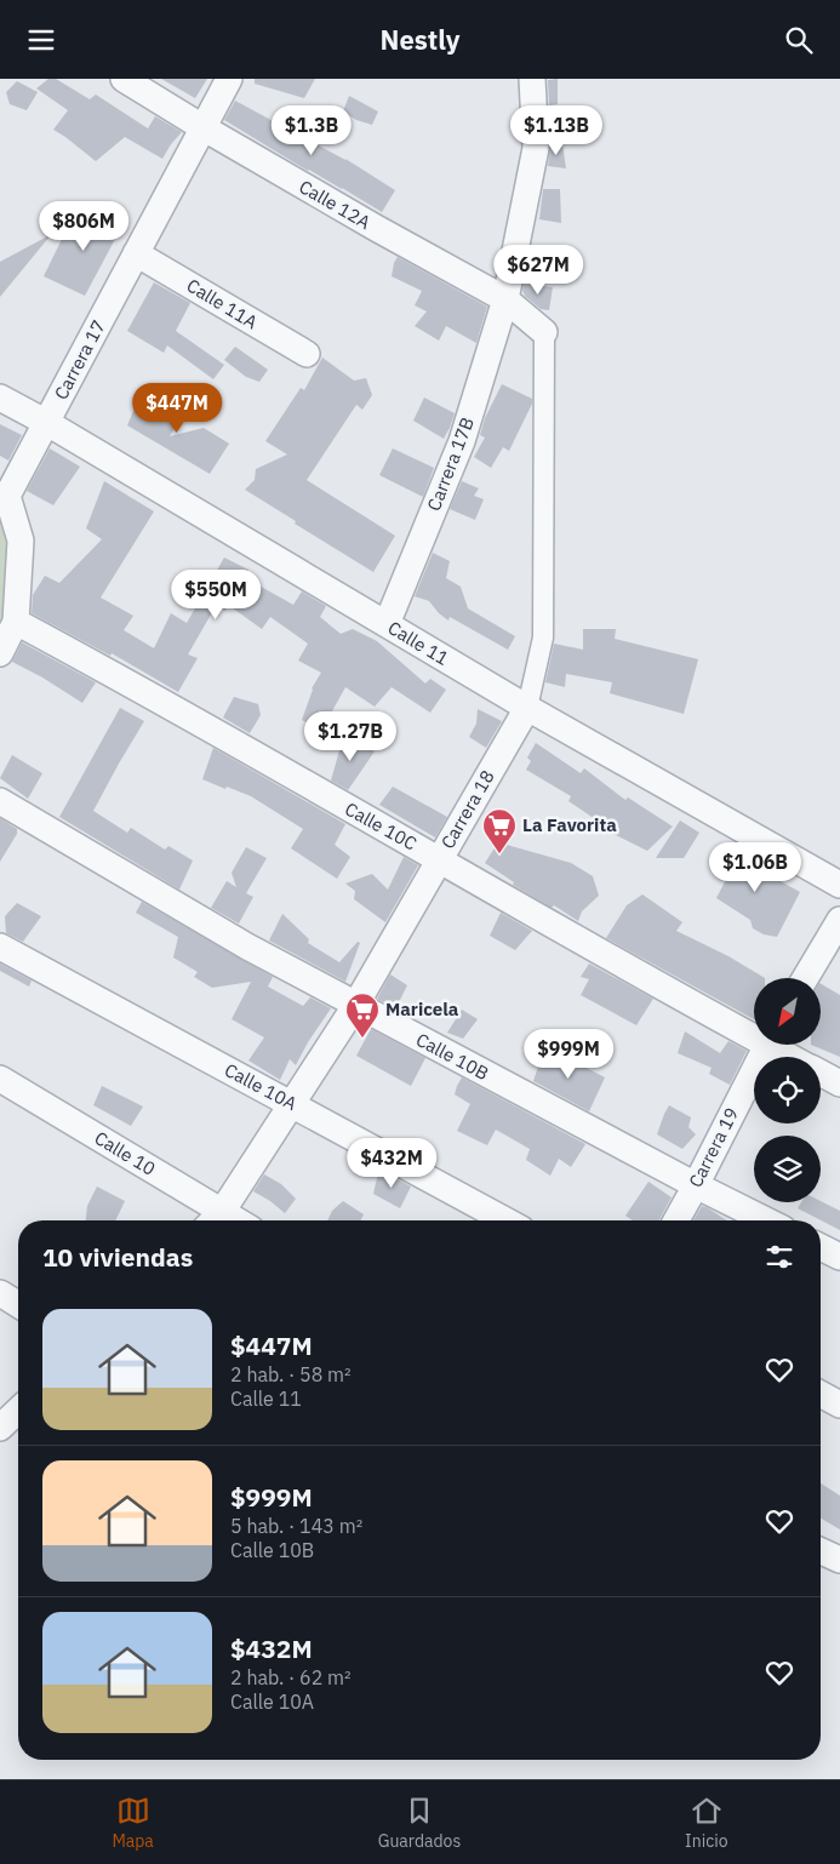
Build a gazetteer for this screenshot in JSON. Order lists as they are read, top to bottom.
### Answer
{
  "streets": {
    "street": [
      "Calle 12A",
      "Calle 11A",
      "Carrera 17",
      "Carrera 17B",
      "Calle 11",
      "Carrera 18",
      "Calle 10C",
      "Calle 10B",
      "Calle 10A",
      "Carrera 19",
      "Calle 10"
    ]
  },
  "crossings": [
    ["Calle 12A", "Carrera 17"],
    ["Calle 12A", "Carrera 17B"],
    ["Calle 12A", "Carrera 18"],
    ["Calle 11A", "Carrera 17"],
    ["Carrera 17", "Calle 11"],
    ["Carrera 17", "Calle 10C"],
    ["Carrera 17B", "Calle 11"],
    ["Calle 11", "Carrera 18"],
    ["Carrera 18", "Calle 10C"],
    ["Carrera 18", "Calle 10B"],
    ["Carrera 18", "Calle 10A"],
    ["Carrera 18", "Calle 10"],
    ["Calle 10B", "Carrera 19"]
  ],
  "places": {
    "supermarket": ["La Favorita", "Maricela"]
  },
  "north": "bottom left",
  "page": {
    "header": "Nestly",
    "price": [
      "$1.3B",
      "$1.13B",
      "$806M",
      "$627M",
      "$447M",
      "$550M",
      "$1.27B",
      "$1.06B",
      "$999M",
      "$432M"
    ],
    "heading": "10 viviendas",
    "list": [
      {
        "name": "$447M",
        "note": "2 hab. · 58 m² · Calle 11"
      },
      {
        "name": "$999M",
        "note": "5 hab. · 143 m² · Calle 10B"
      },
      {
        "name": "$432M",
        "note": "2 hab. · 62 m² · Calle 10A"
      }
    ],
    "tabs": ["Mapa", "Guardados", "Inicio"]
  }
}
